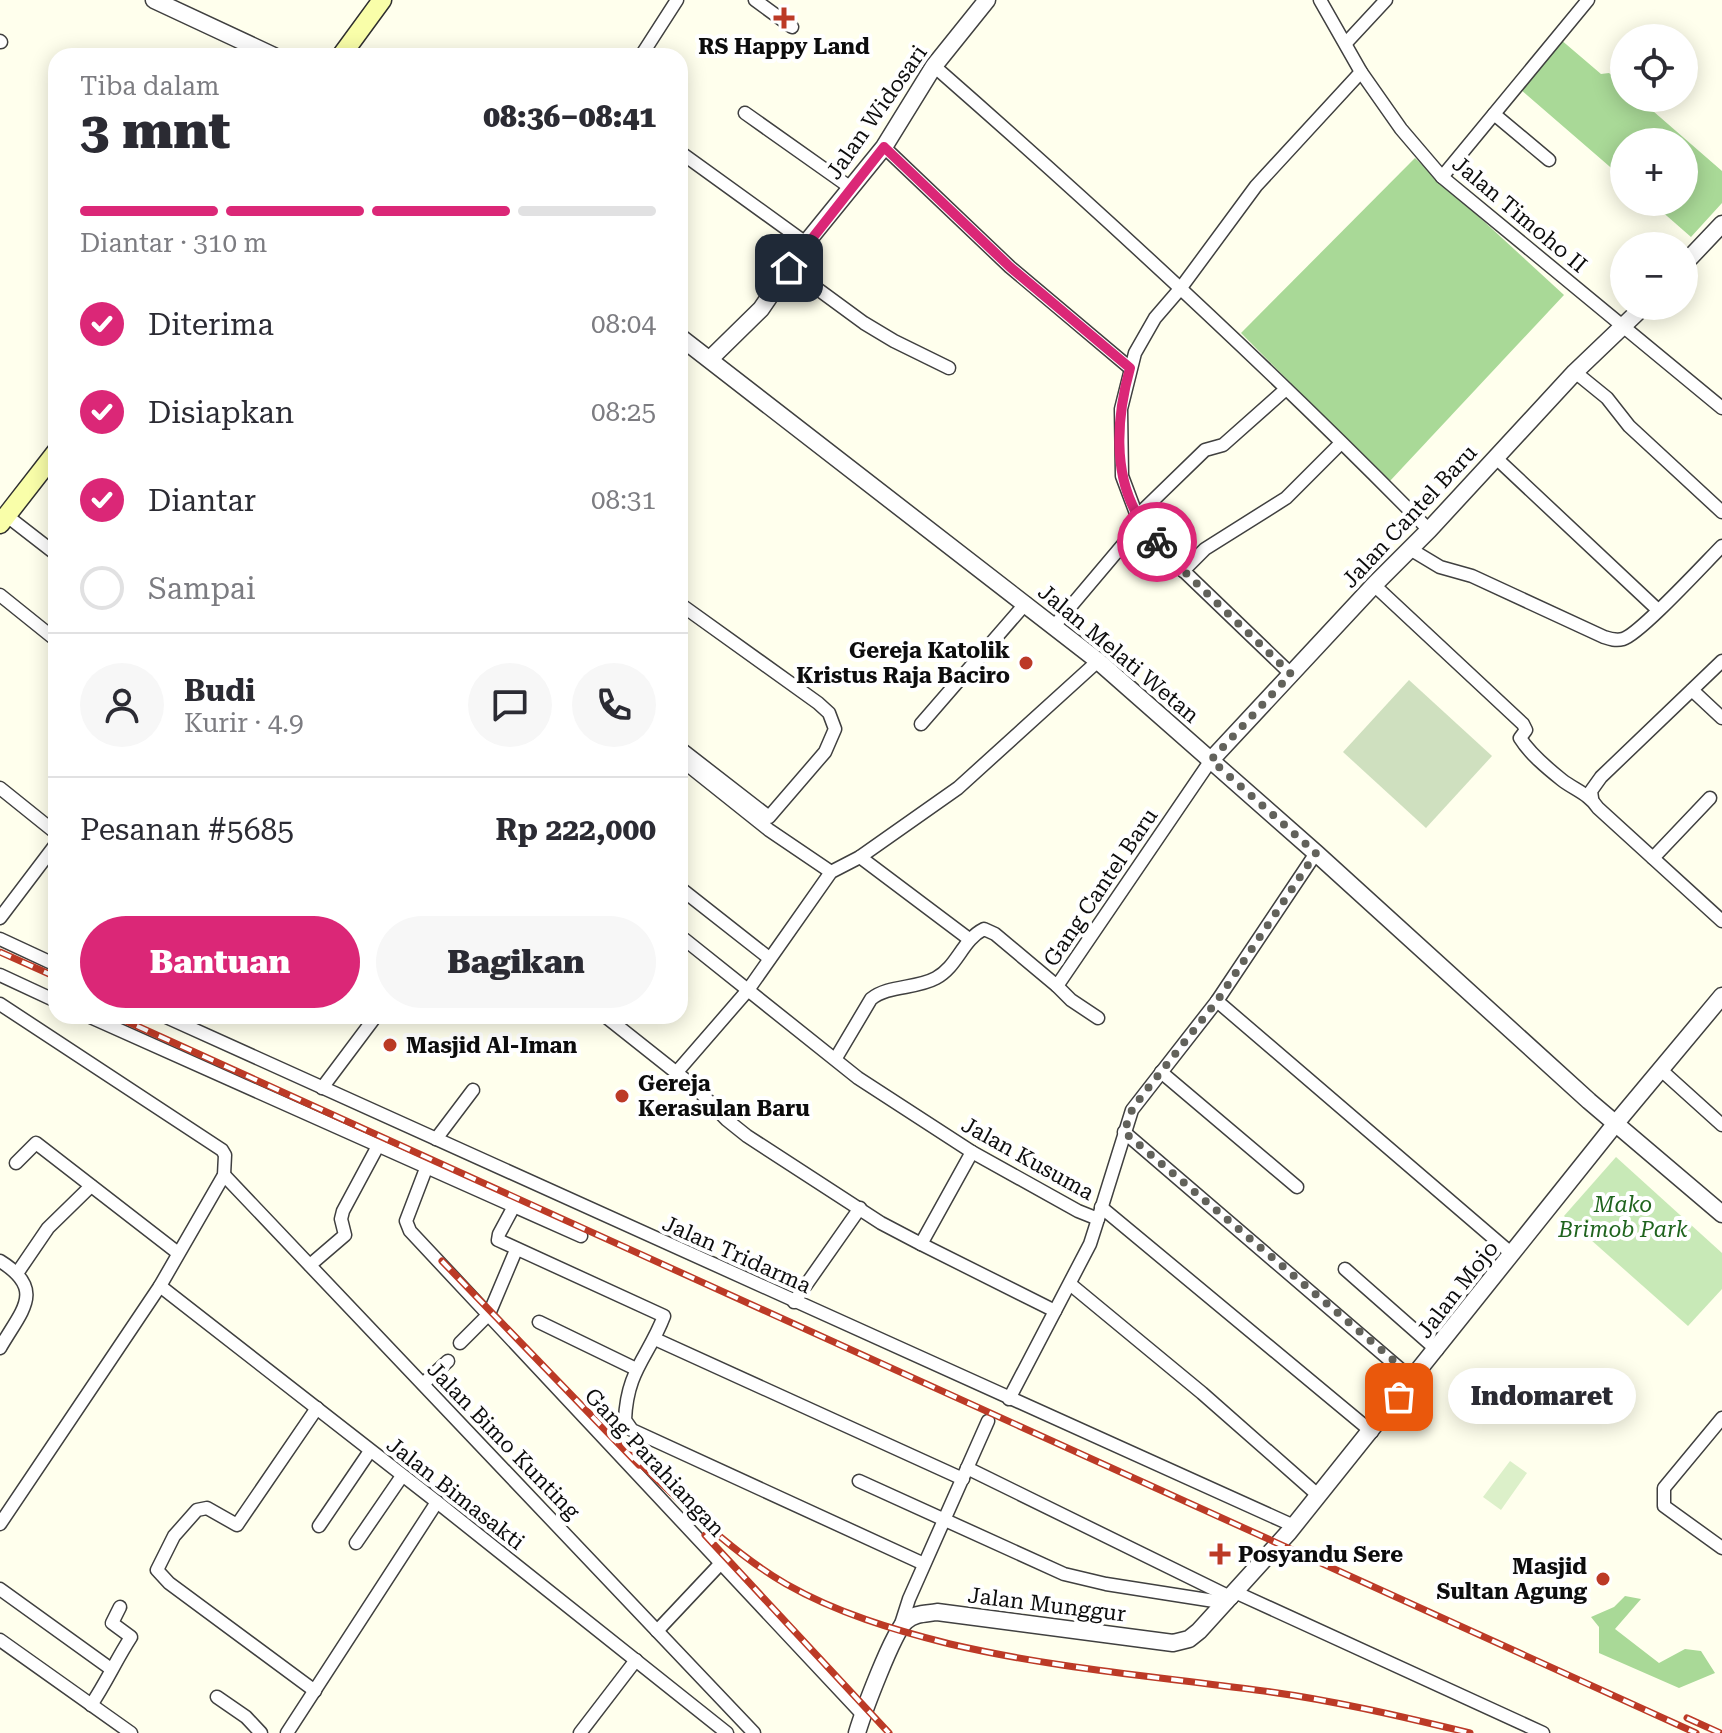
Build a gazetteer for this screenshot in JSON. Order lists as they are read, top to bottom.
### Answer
{
  "streets": {
    "street": [
      "Jalan Widosari",
      "Jalan Timoho II",
      "Jalan Cantel Baru",
      "Jalan Melati Wetan",
      "Gang Cantel Baru",
      "Jalan Kusuma",
      "Jalan Tridarma",
      "Jalan Mojo",
      "Jalan Bimo Kunting",
      "Gang Parahiangan",
      "Jalan Bimasakti",
      "Jalan Munggur"
    ]
  },
  "crossings": [
    ["Jalan Widosari", "Jalan Melati Wetan"],
    ["Jalan Timoho II", "Jalan Cantel Baru"],
    ["Jalan Cantel Baru", "Jalan Melati Wetan"],
    ["Jalan Cantel Baru", "Gang Cantel Baru"],
    ["Jalan Melati Wetan", "Gang Cantel Baru"],
    ["Jalan Melati Wetan", "Jalan Kusuma"],
    ["Jalan Melati Wetan", "Jalan Mojo"],
    ["Jalan Tridarma", "Jalan Mojo"],
    ["Jalan Mojo", "Jalan Munggur"]
  ],
  "parks": ["Mako Brimob Park"],
  "places": {
    "health": ["RS Happy Land", "Posyandu Sere"],
    "other": [
      "Gereja Katolik Kristus Raja Baciro",
      "Masjid Al-Iman",
      "Gereja Kerasulan Baru",
      "Indomaret",
      "Masjid Sultan Agung"
    ]
  },
  "page": {
    "map_buttons": ["+", "−"],
    "heading": ["3 mnt", "Tiba dalam", "08:36–08:41"],
    "panel": [
      "Budi",
      "Kurir · 4.9",
      "Pesanan #5685",
      "Rp 222,000"
    ],
    "bar": "Diantar · 310 m",
    "list": [
      ["Diterima", "08:04"],
      ["Disiapkan", "08:25"],
      ["Diantar", "08:31"],
      "Sampai"
    ],
    "buttons": ["Bantuan", "Bagikan"],
    "bubble": "Indomaret"
  }
}
